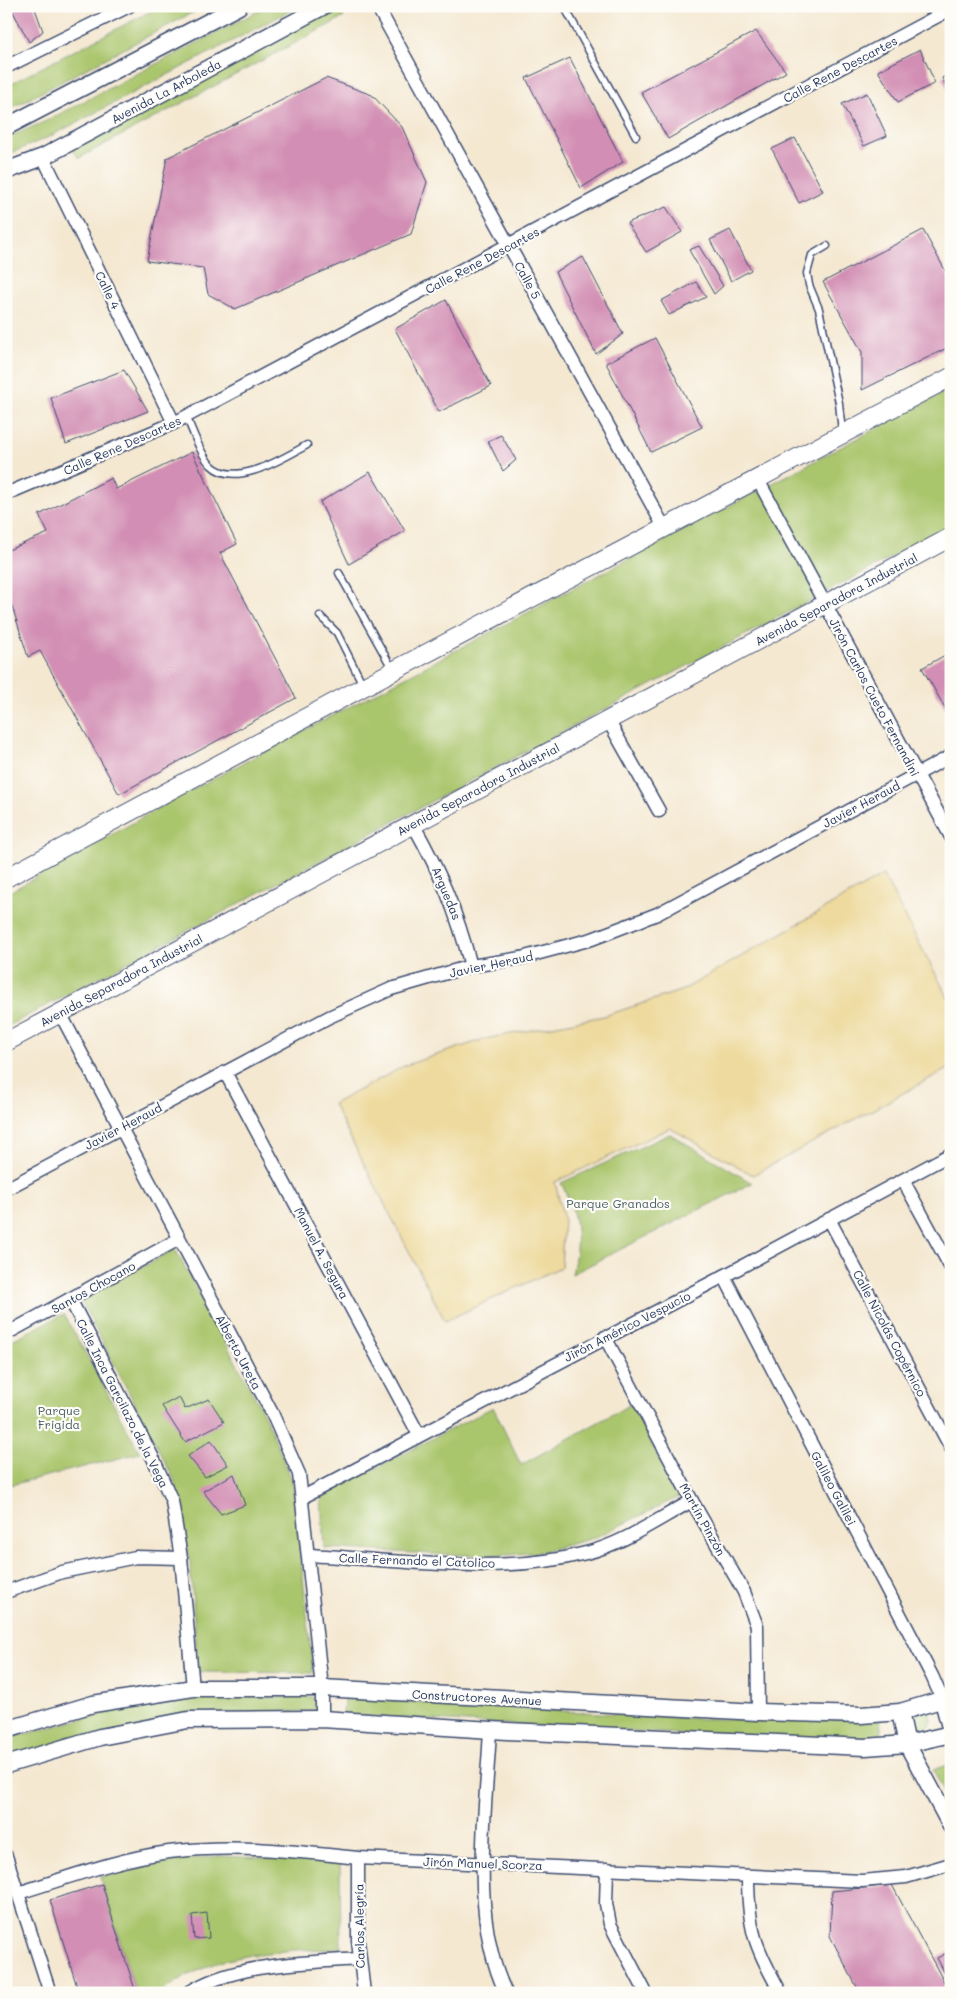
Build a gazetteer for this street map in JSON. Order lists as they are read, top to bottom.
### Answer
{
  "streets": {
    "main road": ["Avenida Separadora Industrial"],
    "street": [
      "Calle Rene Descartes",
      "Avenida La Arboleda",
      "Calle 5",
      "Calle 4",
      "Jirón Carlos Cueto Fernandini",
      "Javier Heraud",
      "Arguedas",
      "Manuel A. Segura",
      "Santos Chocano",
      "Jirón Américo Vespucio",
      "Calle Nicolás Copérnico",
      "Alberto Ureta",
      "Calle Inca Garcilazo de la Vega",
      "Galileo Galilei",
      "Martín Pinzón",
      "Calle Fernando el Catolico",
      "Constructores Avenue",
      "Jirón Manuel Scorza",
      "Carlos Alegría"
    ]
  },
  "crossings": [
    ["Calle Rene Descartes", "Calle 5"],
    ["Calle Rene Descartes", "Calle 4"],
    ["Avenida La Arboleda", "Calle 4"],
    ["Avenida Separadora Industrial", "Jirón Carlos Cueto Fernandini"],
    ["Avenida Separadora Industrial", "Arguedas"],
    ["Avenida Separadora Industrial", "Alberto Ureta"],
    ["Jirón Carlos Cueto Fernandini", "Javier Heraud"],
    ["Javier Heraud", "Arguedas"],
    ["Javier Heraud", "Manuel A. Segura"],
    ["Javier Heraud", "Alberto Ureta"],
    ["Manuel A. Segura", "Jirón Américo Vespucio"],
    ["Santos Chocano", "Alberto Ureta"],
    ["Santos Chocano", "Calle Inca Garcilazo de la Vega"],
    ["Jirón Américo Vespucio", "Calle Nicolás Copérnico"],
    ["Jirón Américo Vespucio", "Alberto Ureta"],
    ["Jirón Américo Vespucio", "Galileo Galilei"],
    ["Jirón Américo Vespucio", "Martín Pinzón"],
    ["Alberto Ureta", "Calle Fernando el Catolico"],
    ["Alberto Ureta", "Constructores Avenue"],
    ["Calle Inca Garcilazo de la Vega", "Constructores Avenue"],
    ["Galileo Galilei", "Constructores Avenue"],
    ["Martín Pinzón", "Calle Fernando el Catolico"],
    ["Martín Pinzón", "Constructores Avenue"],
    ["Jirón Manuel Scorza", "Carlos Alegría"]
  ],
  "parks": ["Parque Granados", "Parque Frigida"]
}
